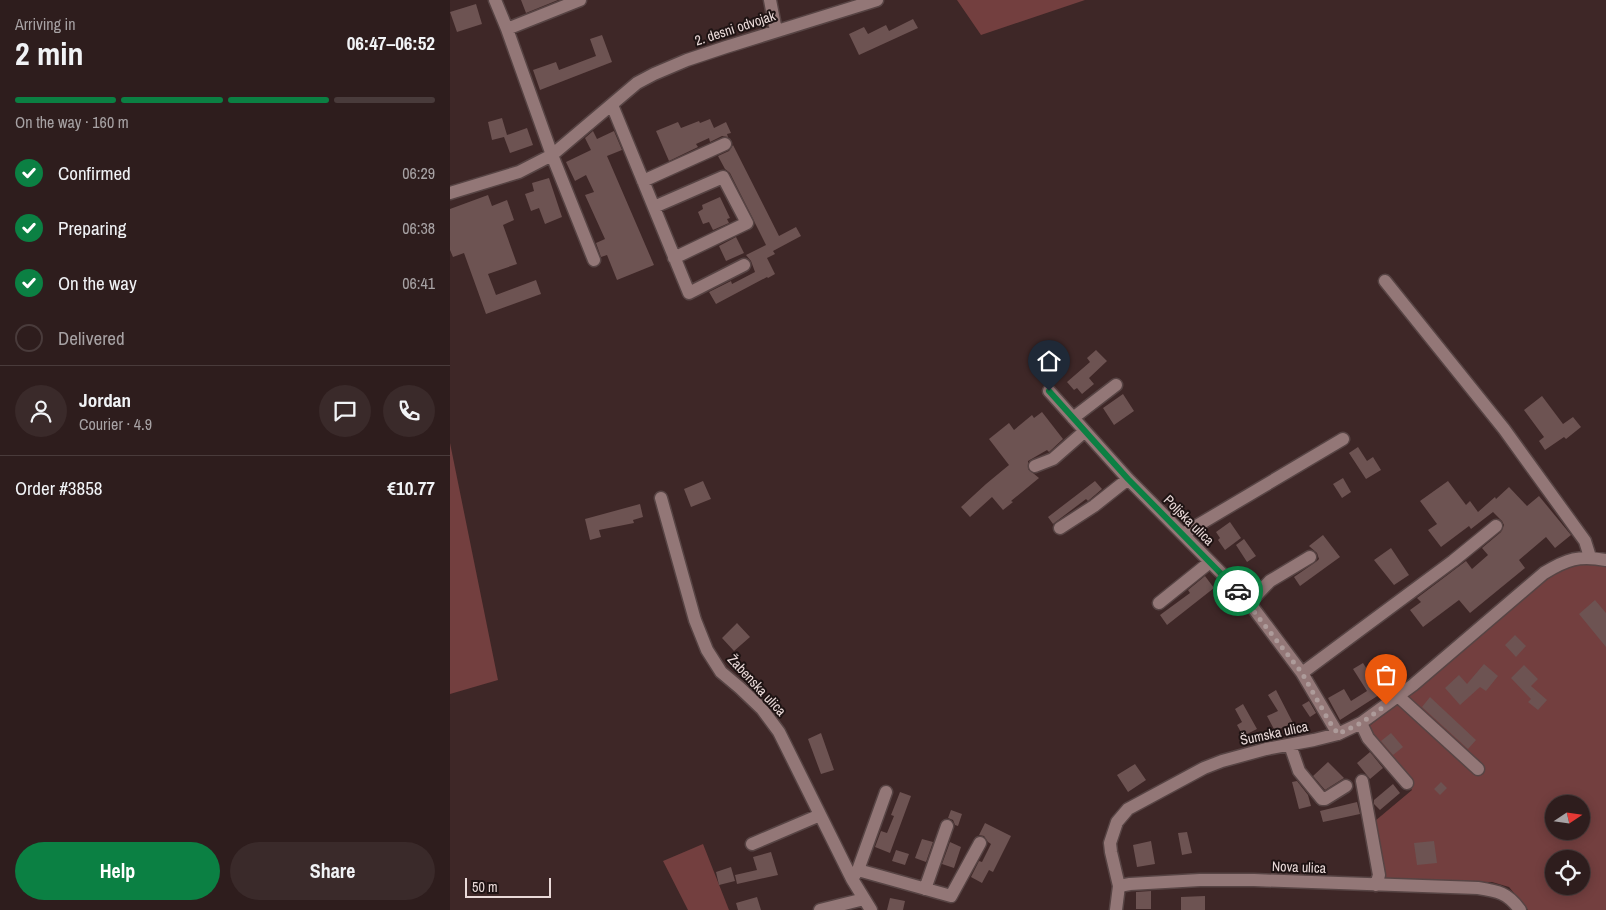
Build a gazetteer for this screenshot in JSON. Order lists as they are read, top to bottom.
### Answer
{
  "streets": {
    "street": [
      "2. desni odvojak",
      "Poljska ulica",
      "Žabenska ulica",
      "Šumska ulica",
      "Nova ulica"
    ]
  },
  "crossings": [
    ["Poljska ulica", "Šumska ulica"],
    ["Šumska ulica", "Nova ulica"]
  ],
  "scale_bar": "50 m",
  "north": "right",
  "page": {
    "heading": ["2 min", "Arriving in", "06:47–06:52"],
    "panel": [
      "Jordan",
      "Courier · 4.9",
      "Order #3858",
      "€10.77"
    ],
    "bar": "On the way · 160 m",
    "list": [
      ["Confirmed", "06:29"],
      ["Preparing", "06:38"],
      ["On the way", "06:41"],
      "Delivered"
    ],
    "buttons": ["Help", "Share"],
    "scale": "50 m"
  }
}
